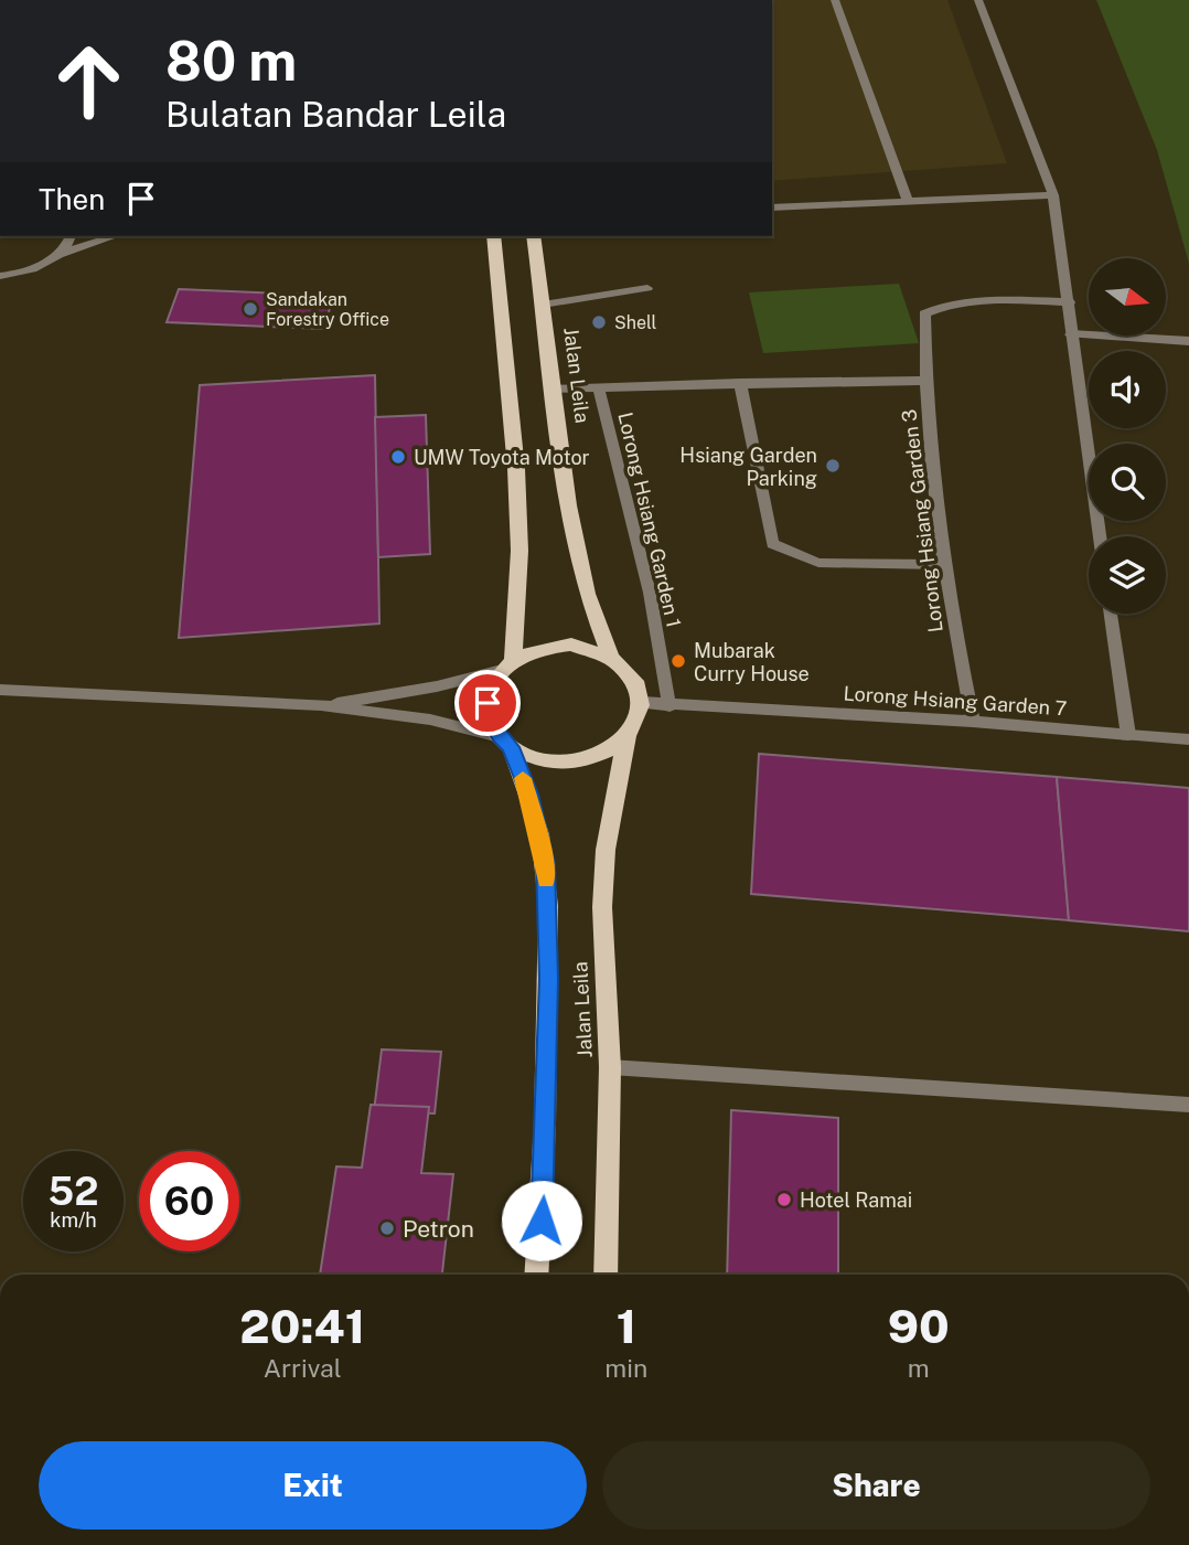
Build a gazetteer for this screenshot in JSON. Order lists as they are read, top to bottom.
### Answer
{
  "streets": {
    "main road": ["Jalan Leila"],
    "street": ["Lorong Hsiang Garden 1", "Lorong Hsiang Garden 3", "Lorong Hsiang Garden 7"]
  },
  "crossings": [
    ["Jalan Leila", "Lorong Hsiang Garden 7"],
    ["Lorong Hsiang Garden 1", "Lorong Hsiang Garden 7"],
    ["Lorong Hsiang Garden 3", "Lorong Hsiang Garden 7"]
  ],
  "places": [
    "Sandakan Forestry Office",
    "Shell",
    "UMW Toyota Motor",
    "Hsiang Garden Parking",
    "Mubarak Curry House",
    "Hotel Ramai",
    "Petron"
  ],
  "north": "right",
  "page": {
    "turn": ["80 m", "Bulatan Bandar Leila"],
    "then": "Then",
    "speed": "52 km/h",
    "limit": "60",
    "eta": [
      "20:41",
      "Arrival",
      "1",
      "min",
      "90",
      "m"
    ],
    "buttons": ["Exit", "Share"]
  }
}
